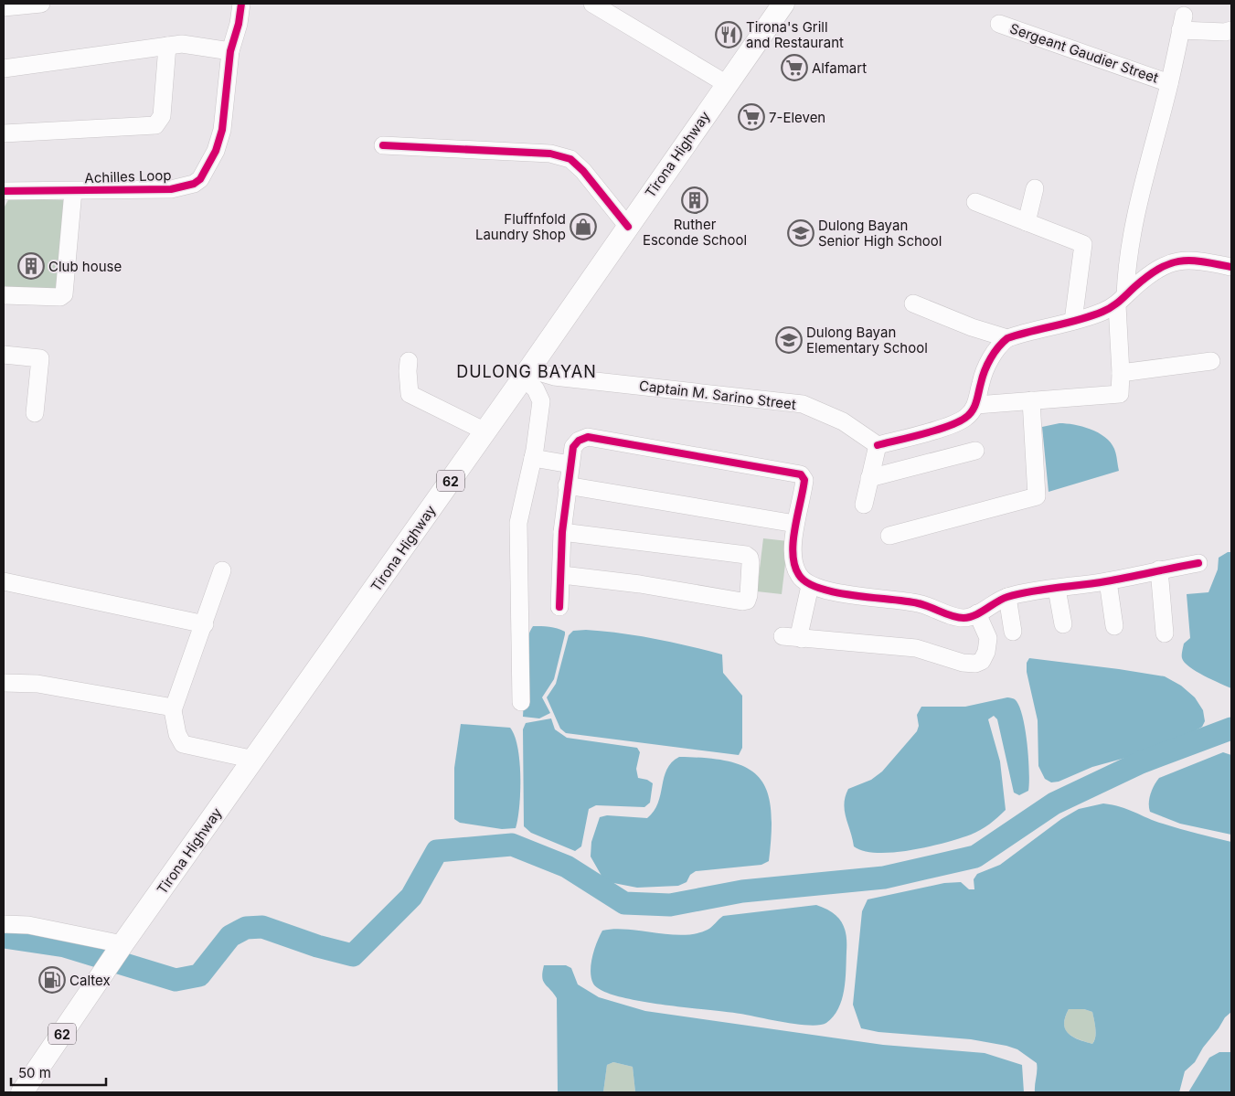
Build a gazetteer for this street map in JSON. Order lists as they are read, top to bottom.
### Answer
{
  "streets": {
    "main road": ["Tirona Highway", "62"],
    "street": ["Sergeant Gaudier Street", "Achilles Loop", "Captain M. Sarino Street"]
  },
  "crossings": [
    ["Tirona Highway", "Captain M. Sarino Street"]
  ],
  "districts": ["DULONG BAYAN"],
  "places": {
    "restaurant": ["Tirona's Grill and Restaurant"],
    "supermarket": ["Alfamart", "7-Eleven"],
    "building": ["Ruther Esconde School", "Club house"],
    "shop": ["Fluffnfold Laundry Shop"],
    "school or university": ["Dulong Bayan Senior High School", "Dulong Bayan Elementary School"],
    "fuel station": ["Caltex"]
  },
  "scale_bar": "50 m"
}
